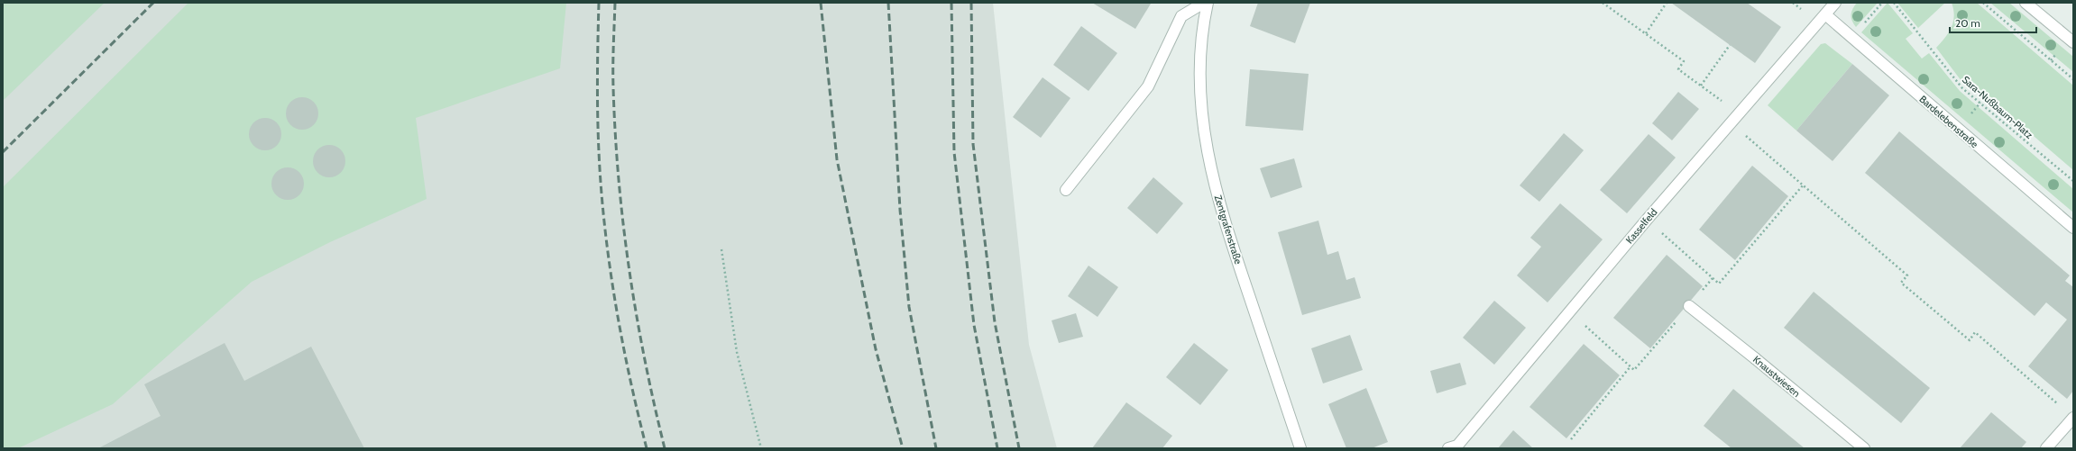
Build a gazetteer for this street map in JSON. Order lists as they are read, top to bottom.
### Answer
{
  "streets": {
    "street": [
      "Bardelebenstraße",
      "Kasselfeld",
      "Zentgrafenstraße",
      "Knaustwiesen"
    ],
    "path": ["Sara-Nußbaum-Platz"]
  },
  "crossings": [
    ["Bardelebenstraße", "Kasselfeld"]
  ],
  "scale_bar": "20 m"
}
